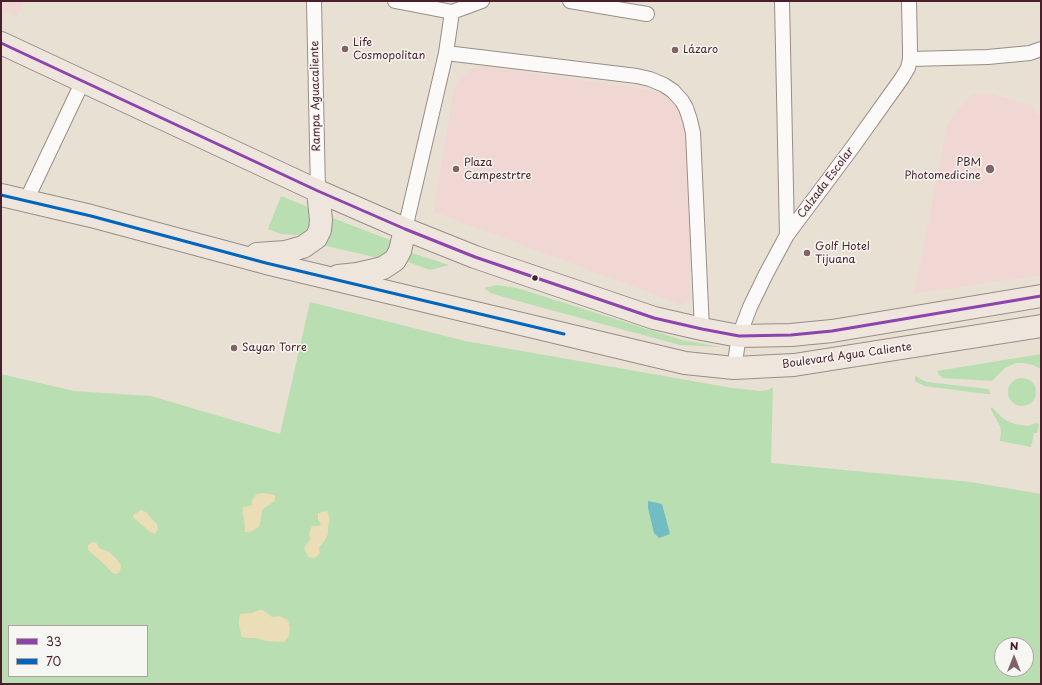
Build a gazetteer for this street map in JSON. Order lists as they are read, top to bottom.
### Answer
{
  "streets": {
    "main road": ["Boulevard Agua Caliente"],
    "street": ["Rampa Aguacaliente", "Calzada Escolar"]
  },
  "crossings": [
    ["Calzada Escolar", "Boulevard Agua Caliente"]
  ],
  "places": [
    "Life Cosmopolitan",
    "Lázaro",
    "Plaza Campestrtre",
    "PBM Photomedicine",
    "Golf Hotel Tijuana",
    "Sayan Torre"
  ],
  "lines": ["transit line 33", "transit line 70"],
  "legend": ["33", "70"],
  "north": "top"
}
